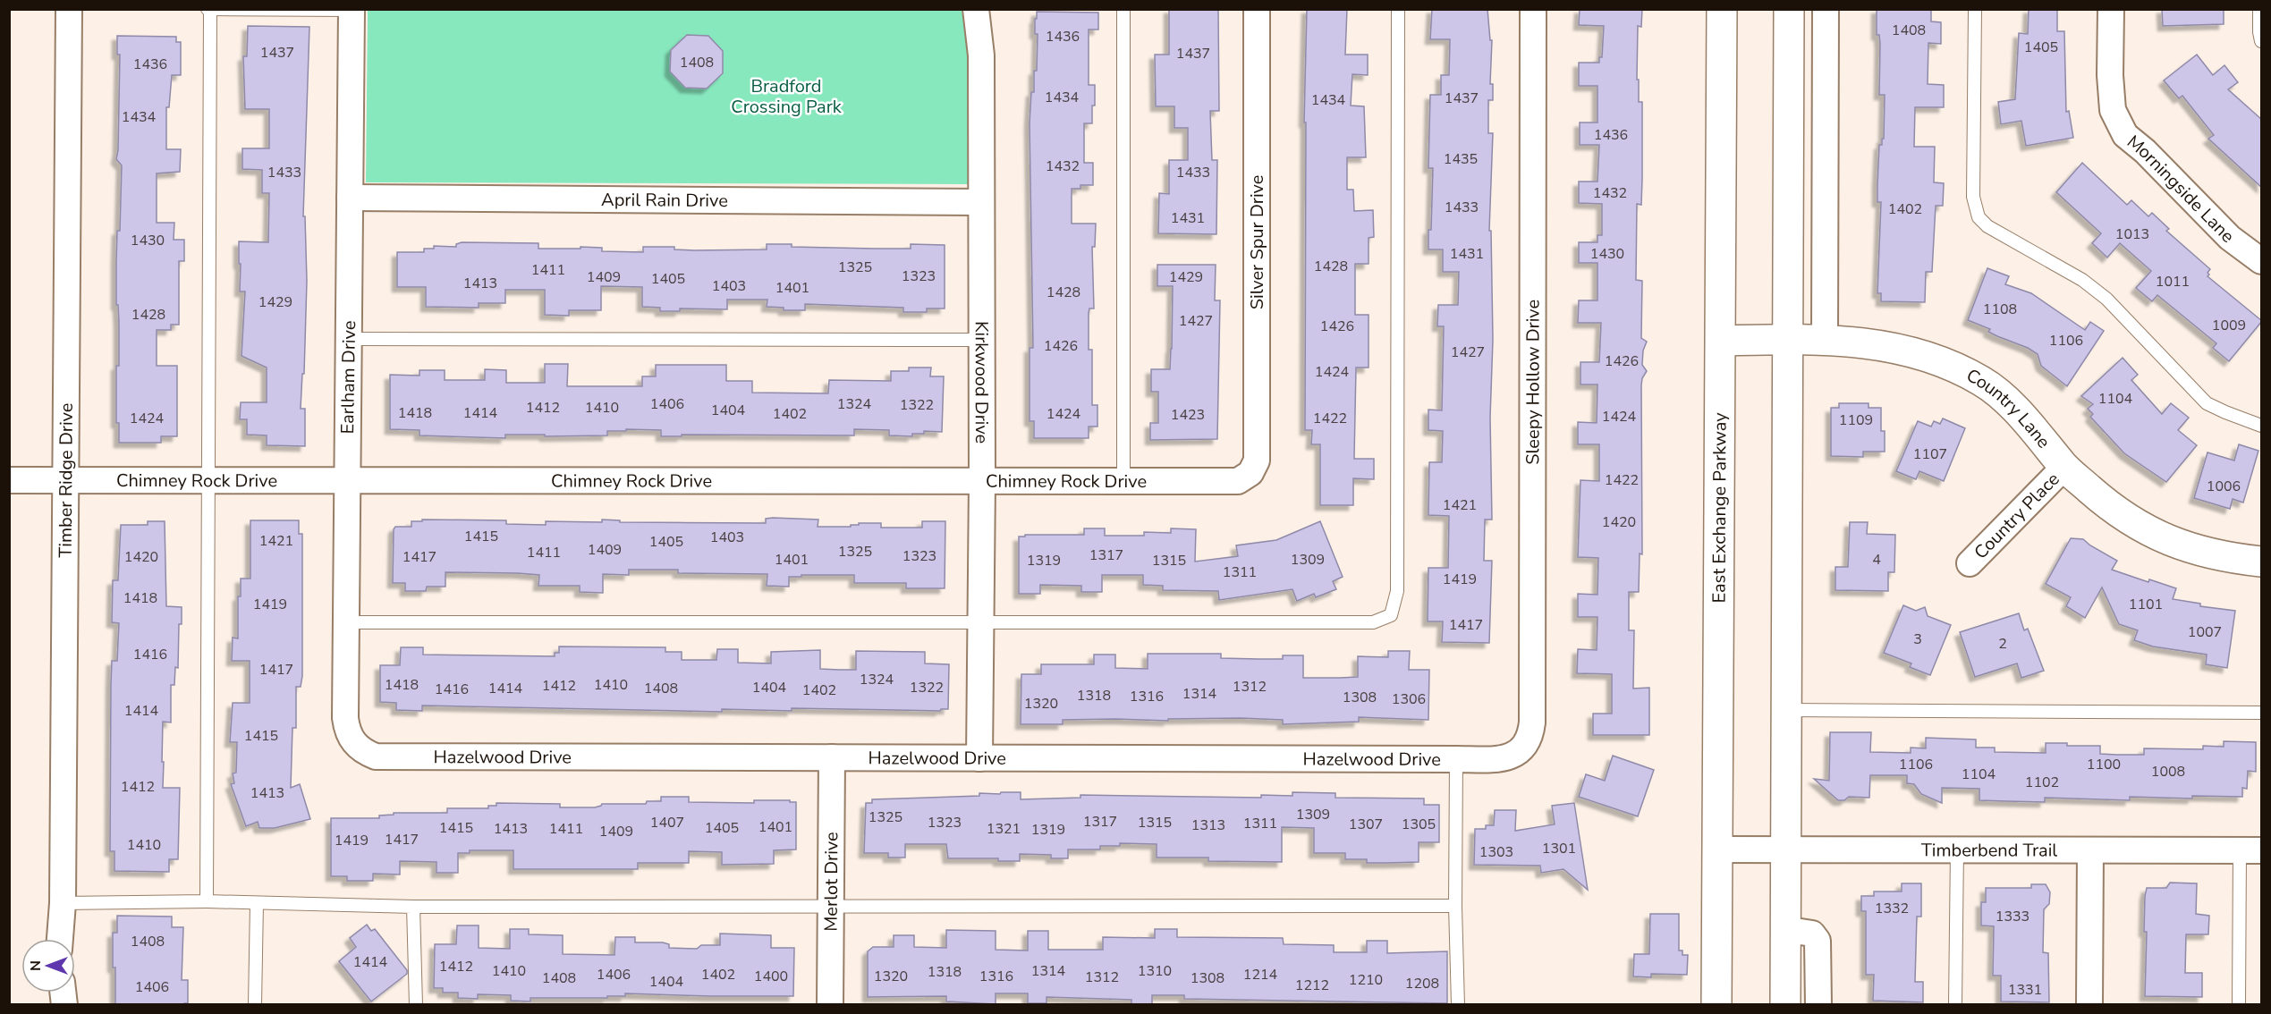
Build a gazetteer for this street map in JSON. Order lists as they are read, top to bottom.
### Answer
{
  "streets": {
    "main road": ["Country Lane", "East Exchange Parkway"],
    "street": [
      "Morningside Lane",
      "April Rain Drive",
      "Silver Spur Drive",
      "Earlham Drive",
      "Sleepy Hollow Drive",
      "Kirkwood Drive",
      "Timber Ridge Drive",
      "Chimney Rock Drive",
      "Country Place",
      "Hazelwood Drive",
      "Timberbend Trail",
      "Merlot Drive"
    ]
  },
  "crossings": [
    ["April Rain Drive", "Earlham Drive"],
    ["April Rain Drive", "Kirkwood Drive"],
    ["Silver Spur Drive", "Chimney Rock Drive"],
    ["Earlham Drive", "Chimney Rock Drive"],
    ["Earlham Drive", "Hazelwood Drive"],
    ["Sleepy Hollow Drive", "Hazelwood Drive"],
    ["Kirkwood Drive", "Chimney Rock Drive"],
    ["Kirkwood Drive", "Hazelwood Drive"],
    ["Country Lane", "East Exchange Parkway"],
    ["Country Lane", "Country Place"],
    ["Timber Ridge Drive", "Chimney Rock Drive"],
    ["East Exchange Parkway", "Timberbend Trail"],
    ["Hazelwood Drive", "Merlot Drive"]
  ],
  "parks": ["Bradford Crossing Park"],
  "house_numbers": [
    "1408",
    "1436",
    "1405",
    "1437",
    "1437",
    "1408",
    "1436",
    "1434",
    "1437",
    "1434",
    "1434",
    "1436",
    "1435",
    "1432",
    "1433",
    "1433",
    "1432",
    "1433",
    "1402",
    "1431",
    "1013",
    "1430",
    "1431",
    "1430",
    "1428",
    "1325",
    "1411",
    "1323",
    "1409",
    "1429",
    "1405",
    "1011",
    "1413",
    "1403",
    "1401",
    "1428",
    "1429",
    "1108",
    "1428",
    "1427",
    "1009",
    "1426",
    "1106",
    "1426",
    "1427",
    "1426",
    "1424",
    "1104",
    "1406",
    "1324",
    "1322",
    "1412",
    "1410",
    "1404",
    "1418",
    "1414",
    "1402",
    "1424",
    "1423",
    "1424",
    "1424",
    "1422",
    "1109",
    "1107",
    "1422",
    "1006",
    "1421",
    "1420",
    "1415",
    "1403",
    "1421",
    "1405",
    "1409",
    "1325",
    "1411",
    "1317",
    "1323",
    "1420",
    "1417",
    "1401",
    "1309",
    "4",
    "1319",
    "1315",
    "1311",
    "1419",
    "1418",
    "1419",
    "1101",
    "1417",
    "1007",
    "3",
    "2",
    "1416",
    "1417",
    "1324",
    "1418",
    "1410",
    "1412",
    "1312",
    "1404",
    "1322",
    "1414",
    "1408",
    "1416",
    "1402",
    "1314",
    "1318",
    "1316",
    "1308",
    "1306",
    "1320",
    "1414",
    "1415",
    "1106",
    "1100",
    "1008",
    "1104",
    "1102",
    "1412",
    "1413",
    "1309",
    "1325",
    "1317",
    "1407",
    "1323",
    "1315",
    "1311",
    "1307",
    "1305",
    "1313",
    "1401",
    "1415",
    "1405",
    "1413",
    "1411",
    "1321",
    "1319",
    "1409",
    "1417",
    "1419",
    "1410",
    "1301",
    "1303",
    "1332",
    "1333",
    "1408",
    "1414",
    "1412",
    "1410",
    "1314",
    "1310",
    "1318",
    "1406",
    "1402",
    "1214",
    "1400",
    "1320",
    "1316",
    "1312",
    "1408",
    "1308",
    "1210",
    "1404",
    "1208",
    "1212",
    "1406",
    "1331"
  ],
  "north": "left"
}
